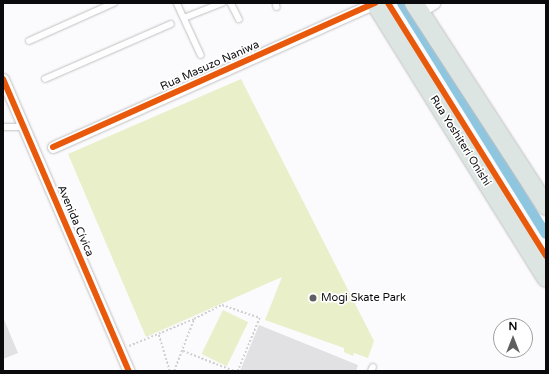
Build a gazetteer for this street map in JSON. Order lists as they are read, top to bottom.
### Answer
{
  "streets": {
    "main road": ["Rua Yoshiteri Onishi"],
    "street": ["Rua Masuzo Naniwa", "Avenida Cívica"]
  },
  "crossings": [
    ["Rua Masuzo Naniwa", "Rua Yoshiteri Onishi"]
  ],
  "places": ["Mogi Skate Park"],
  "north": "top"
}
